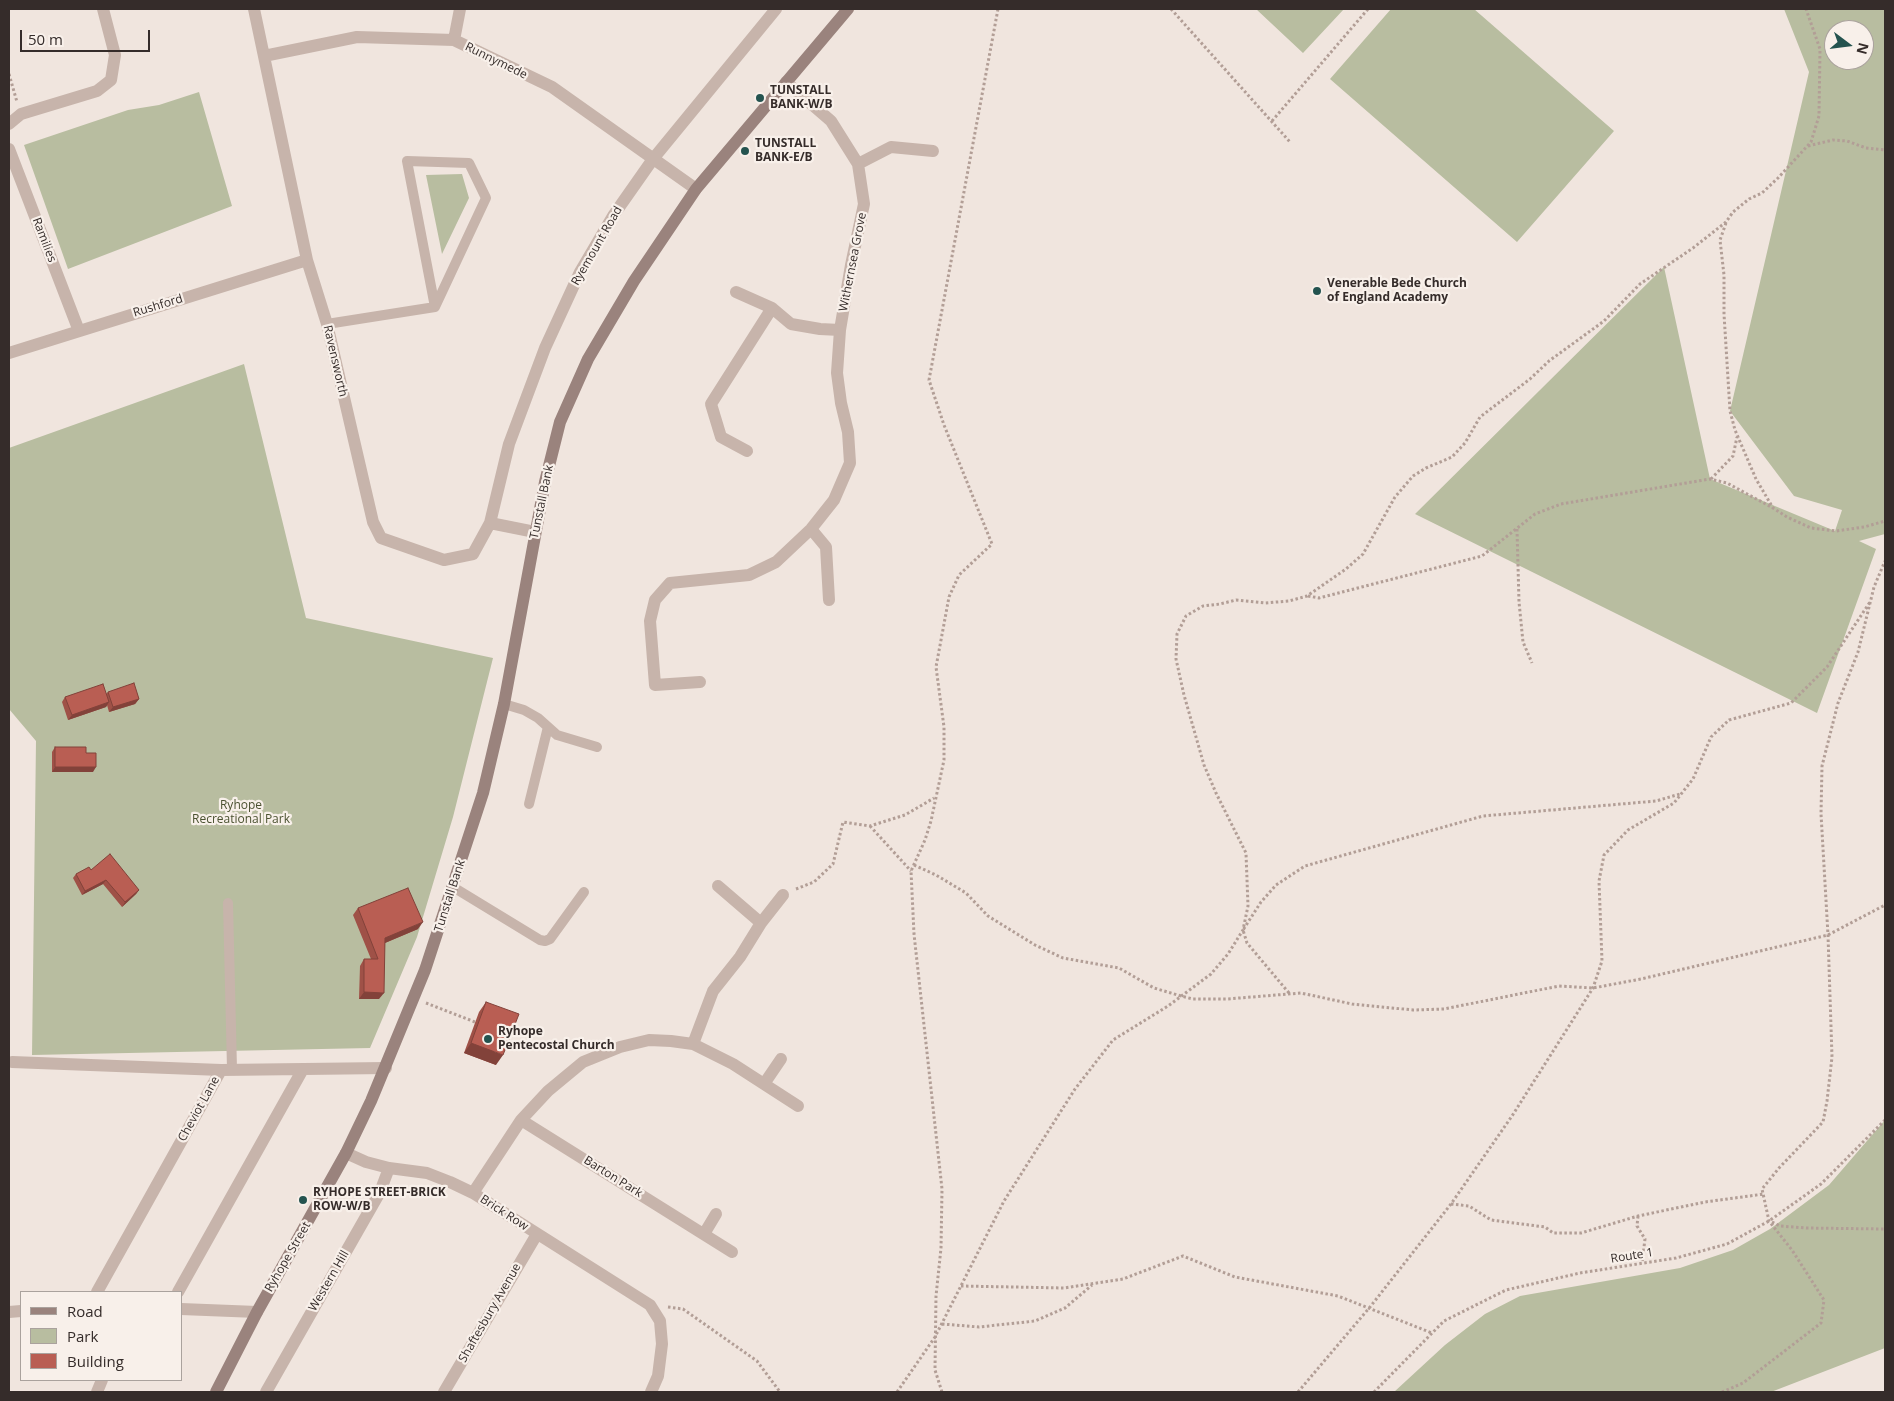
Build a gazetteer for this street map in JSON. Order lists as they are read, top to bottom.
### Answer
{
  "streets": {
    "main road": ["Tunstall Bank", "Ryhope Street"],
    "street": [
      "Runnymede",
      "Ramilies",
      "Ryemount Road",
      "Withernsea Grove",
      "Rushford",
      "Ravensworth",
      "Cheviot Lane",
      "Barton Park",
      "Brick Row",
      "Western Hill",
      "Shaftesbury Avenue"
    ],
    "path": ["Route 1"]
  },
  "crossings": [
    ["Runnymede", "Ryemount Road"],
    ["Runnymede", "Ravensworth"],
    ["Runnymede", "Tunstall Bank"],
    ["Ramilies", "Rushford"],
    ["Ryemount Road", "Ravensworth"],
    ["Withernsea Grove", "Tunstall Bank"],
    ["Rushford", "Ravensworth"],
    ["Tunstall Bank", "Cheviot Lane"],
    ["Tunstall Bank", "Ryhope Street"],
    ["Cheviot Lane", "Ryhope Street"],
    ["Brick Row", "Ryhope Street"],
    ["Brick Row", "Western Hill"],
    ["Brick Row", "Shaftesbury Avenue"]
  ],
  "parks": ["Ryhope Recreational Park"],
  "places": [
    "TUNSTALL BANK-W/B",
    "TUNSTALL BANK-E/B",
    "Venerable Bede Church of England Academy",
    "Ryhope Pentecostal Church",
    "RYHOPE STREET-BRICK ROW-W/B"
  ],
  "legend": ["Road", "Park", "Building"],
  "scale_bar": "50 m",
  "north": "right"
}
